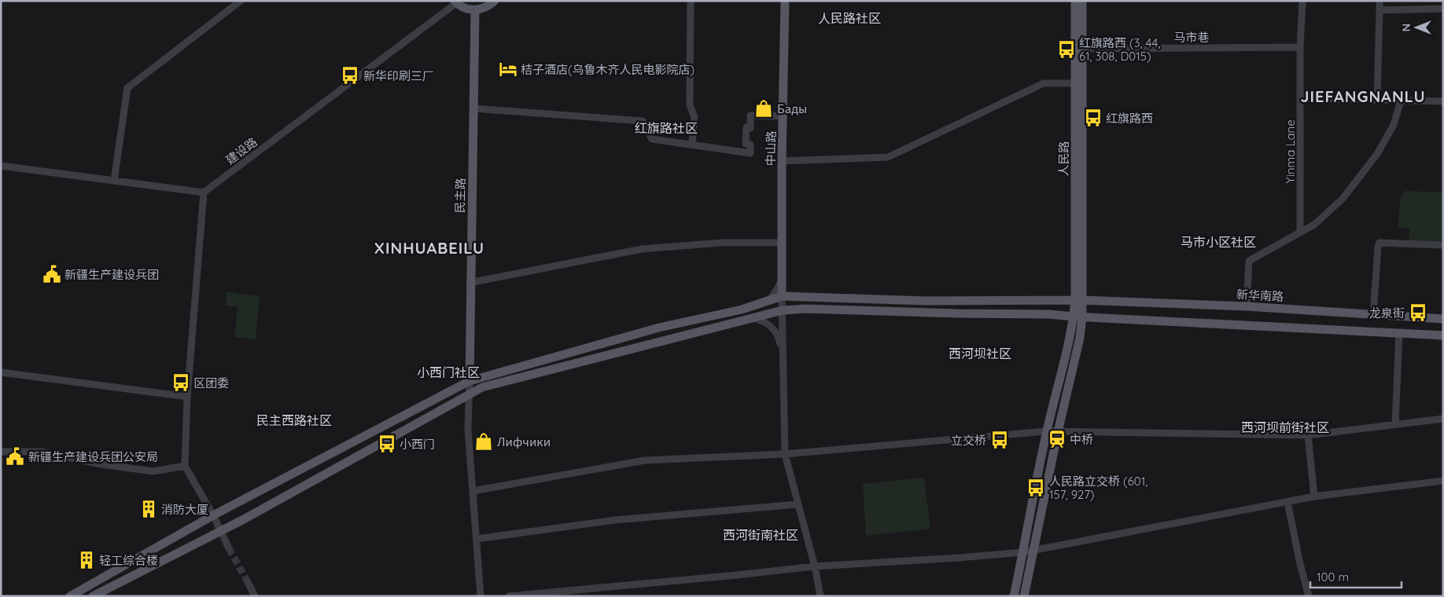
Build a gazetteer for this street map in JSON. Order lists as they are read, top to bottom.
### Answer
{
  "streets": {
    "main road": [
      "中山路",
      "人民路",
      "民主路",
      "新华南路"
    ],
    "street": ["马市巷", "建设路", "Yinma Lane"]
  },
  "crossings": [
    ["马市巷", "Yinma Lane"],
    ["马市巷", "人民路"],
    ["中山路", "新华南路"],
    ["人民路", "新华南路"],
    ["民主路", "新华南路"]
  ],
  "districts": [
    "人民路社区",
    "JIEFANGNANLU",
    "红旗路社区",
    "马市小区社区",
    "XINHUABEILU",
    "西河坝社区",
    "小西门社区",
    "民主西路社区",
    "西河坝前街社区",
    "西河街南社区"
  ],
  "places": {
    "bus stop": [
      "红旗路西 (3, 44, 61, 308, D015)",
      "新华印刷三厂",
      "红旗路西",
      "龙泉街",
      "区团委",
      "立交桥",
      "小西门",
      "人民路立交桥 (601, 157, 927)"
    ],
    "hotel": ["桔子酒店(乌鲁木齐人民电影院店)"],
    "shop": ["Бады", "Лифчики"],
    "public building": ["新疆生产建设兵团", "新疆生产建设兵团公安局"],
    "station": ["中桥"],
    "building": ["消防大厦", "轻工综合楼"]
  },
  "scale_bar": "100 m",
  "north": "left"
}
